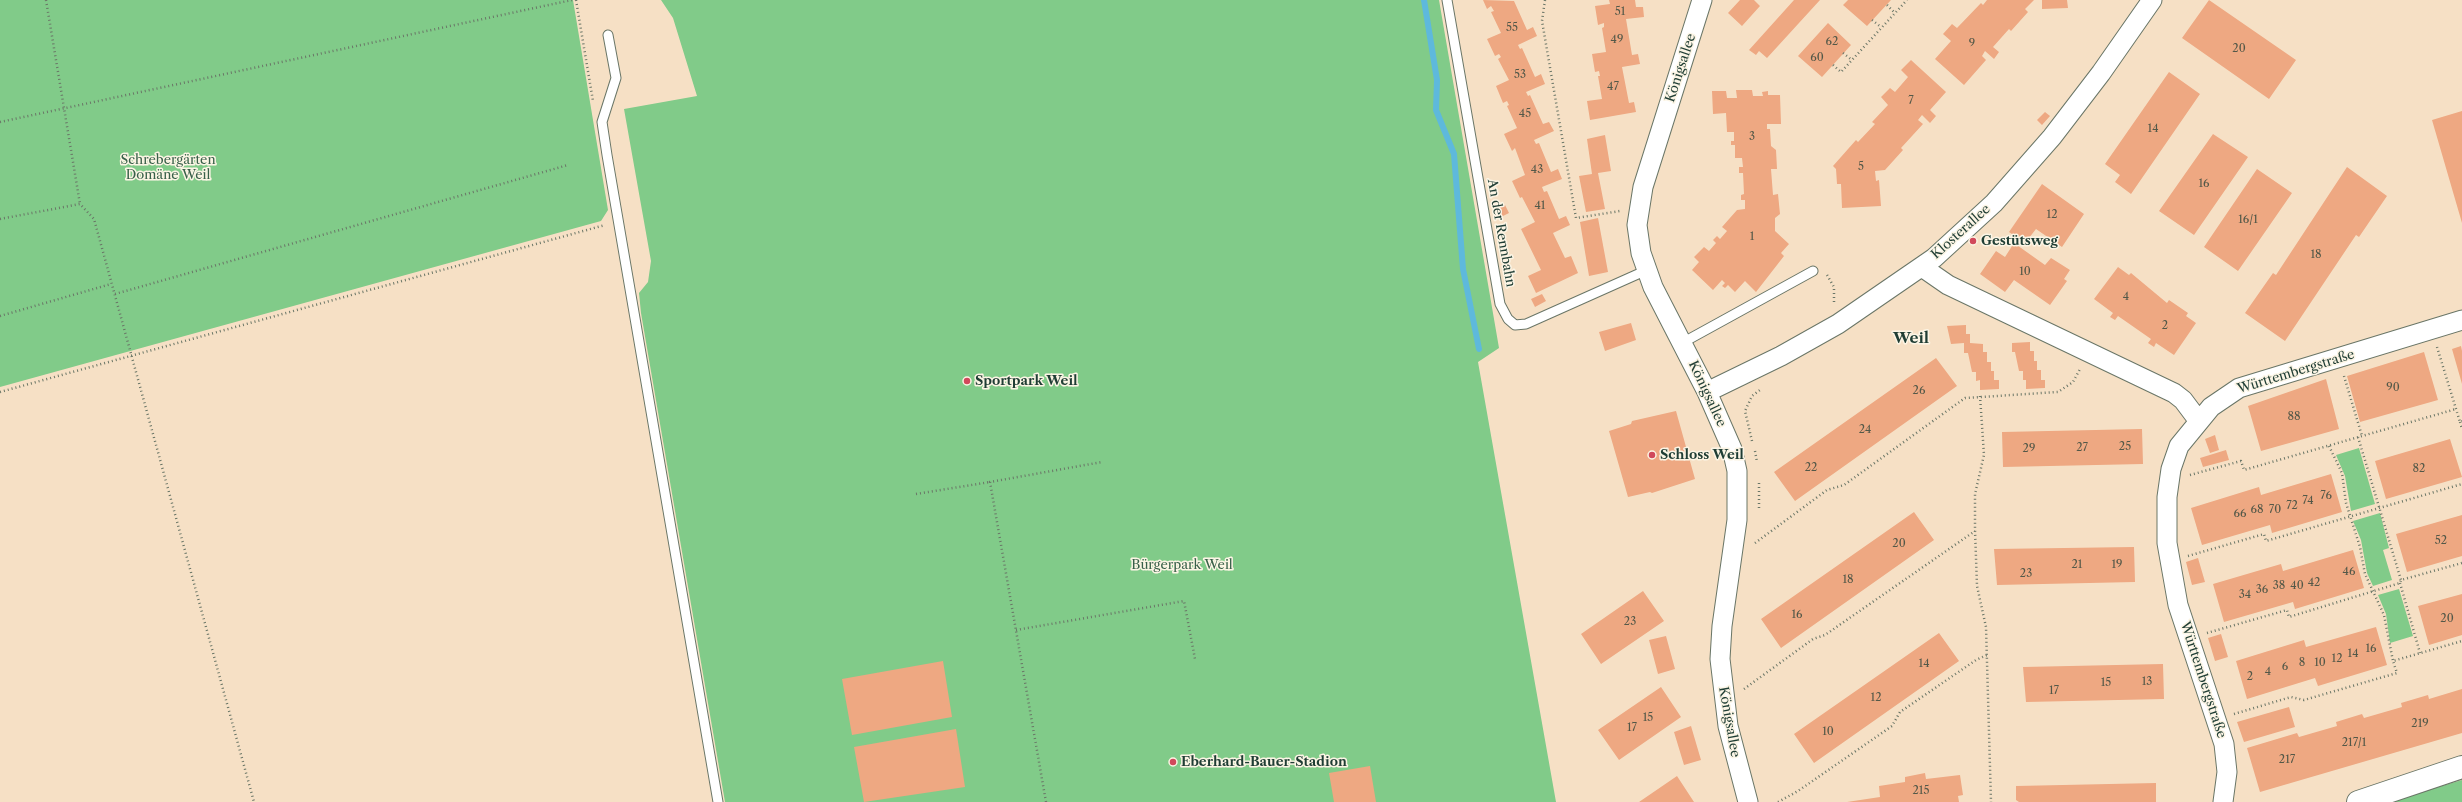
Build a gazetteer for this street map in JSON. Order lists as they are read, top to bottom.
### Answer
{
  "streets": {
    "street": ["Königsallee", "Klosterallee", "Württembergstraße"],
    "lane": ["An der Rennbahn"]
  },
  "crossings": [
    ["Königsallee", "Klosterallee"],
    ["Königsallee", "An der Rennbahn"]
  ],
  "districts": ["Weil"],
  "parks": ["Schrebergärten Domäne Weil", "Bürgerpark Weil"],
  "places": [
    "Gestütsweg",
    "Sportpark Weil",
    "Schloss Weil",
    "Eberhard-Bauer-Stadion"
  ],
  "house_numbers": [
    "51",
    "55",
    "49",
    "62",
    "9",
    "20",
    "60",
    "53",
    "47",
    "7",
    "45",
    "14",
    "3",
    "5",
    "43",
    "16",
    "41",
    "12",
    "16/1",
    "1",
    "18",
    "10",
    "4",
    "2",
    "90",
    "26",
    "88",
    "24",
    "25",
    "27",
    "29",
    "22",
    "82",
    "76",
    "74",
    "72",
    "68",
    "70",
    "66",
    "52",
    "20",
    "21",
    "19",
    "46",
    "23",
    "18",
    "42",
    "38",
    "40",
    "36",
    "34",
    "16",
    "20",
    "23",
    "16",
    "14",
    "12",
    "8",
    "10",
    "14",
    "6",
    "4",
    "2",
    "13",
    "15",
    "17",
    "12",
    "15",
    "219",
    "17",
    "10",
    "217/1",
    "217",
    "215"
  ]
}
